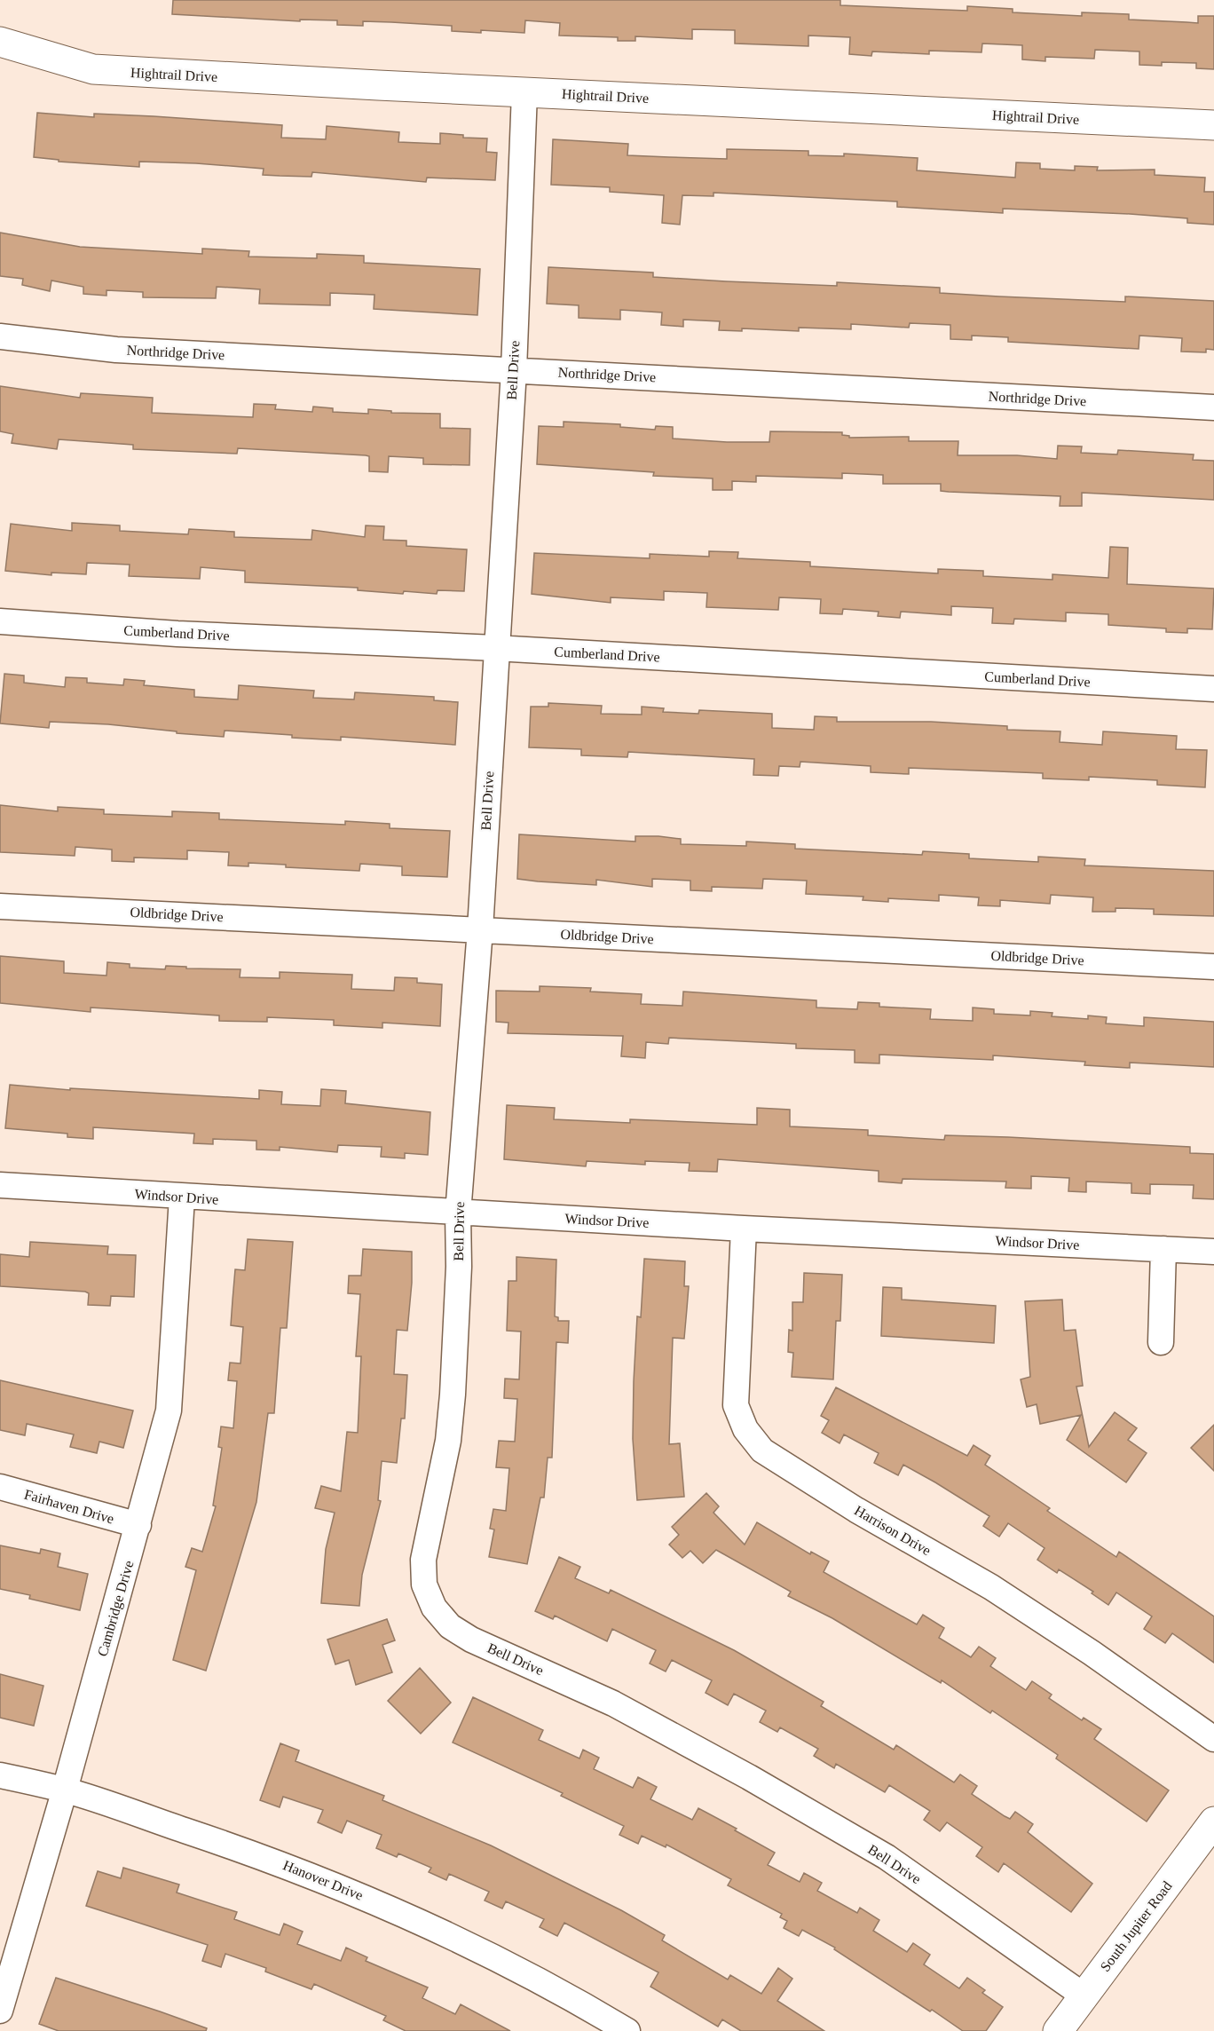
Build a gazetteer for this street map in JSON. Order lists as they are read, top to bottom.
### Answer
{
  "streets": {
    "street": [
      "Hightrail Drive",
      "Northridge Drive",
      "Bell Drive",
      "Cumberland Drive",
      "Oldbridge Drive",
      "Windsor Drive",
      "Fairhaven Drive",
      "Harrison Drive",
      "Cambridge Drive",
      "Hanover Drive",
      "South Jupiter Road"
    ]
  },
  "crossings": [
    ["Hightrail Drive", "Bell Drive"],
    ["Northridge Drive", "Bell Drive"],
    ["Bell Drive", "Cumberland Drive"],
    ["Bell Drive", "Oldbridge Drive"],
    ["Bell Drive", "Windsor Drive"],
    ["Bell Drive", "South Jupiter Road"],
    ["Windsor Drive", "Harrison Drive"],
    ["Windsor Drive", "Cambridge Drive"],
    ["Fairhaven Drive", "Cambridge Drive"],
    ["Cambridge Drive", "Hanover Drive"]
  ]
}
